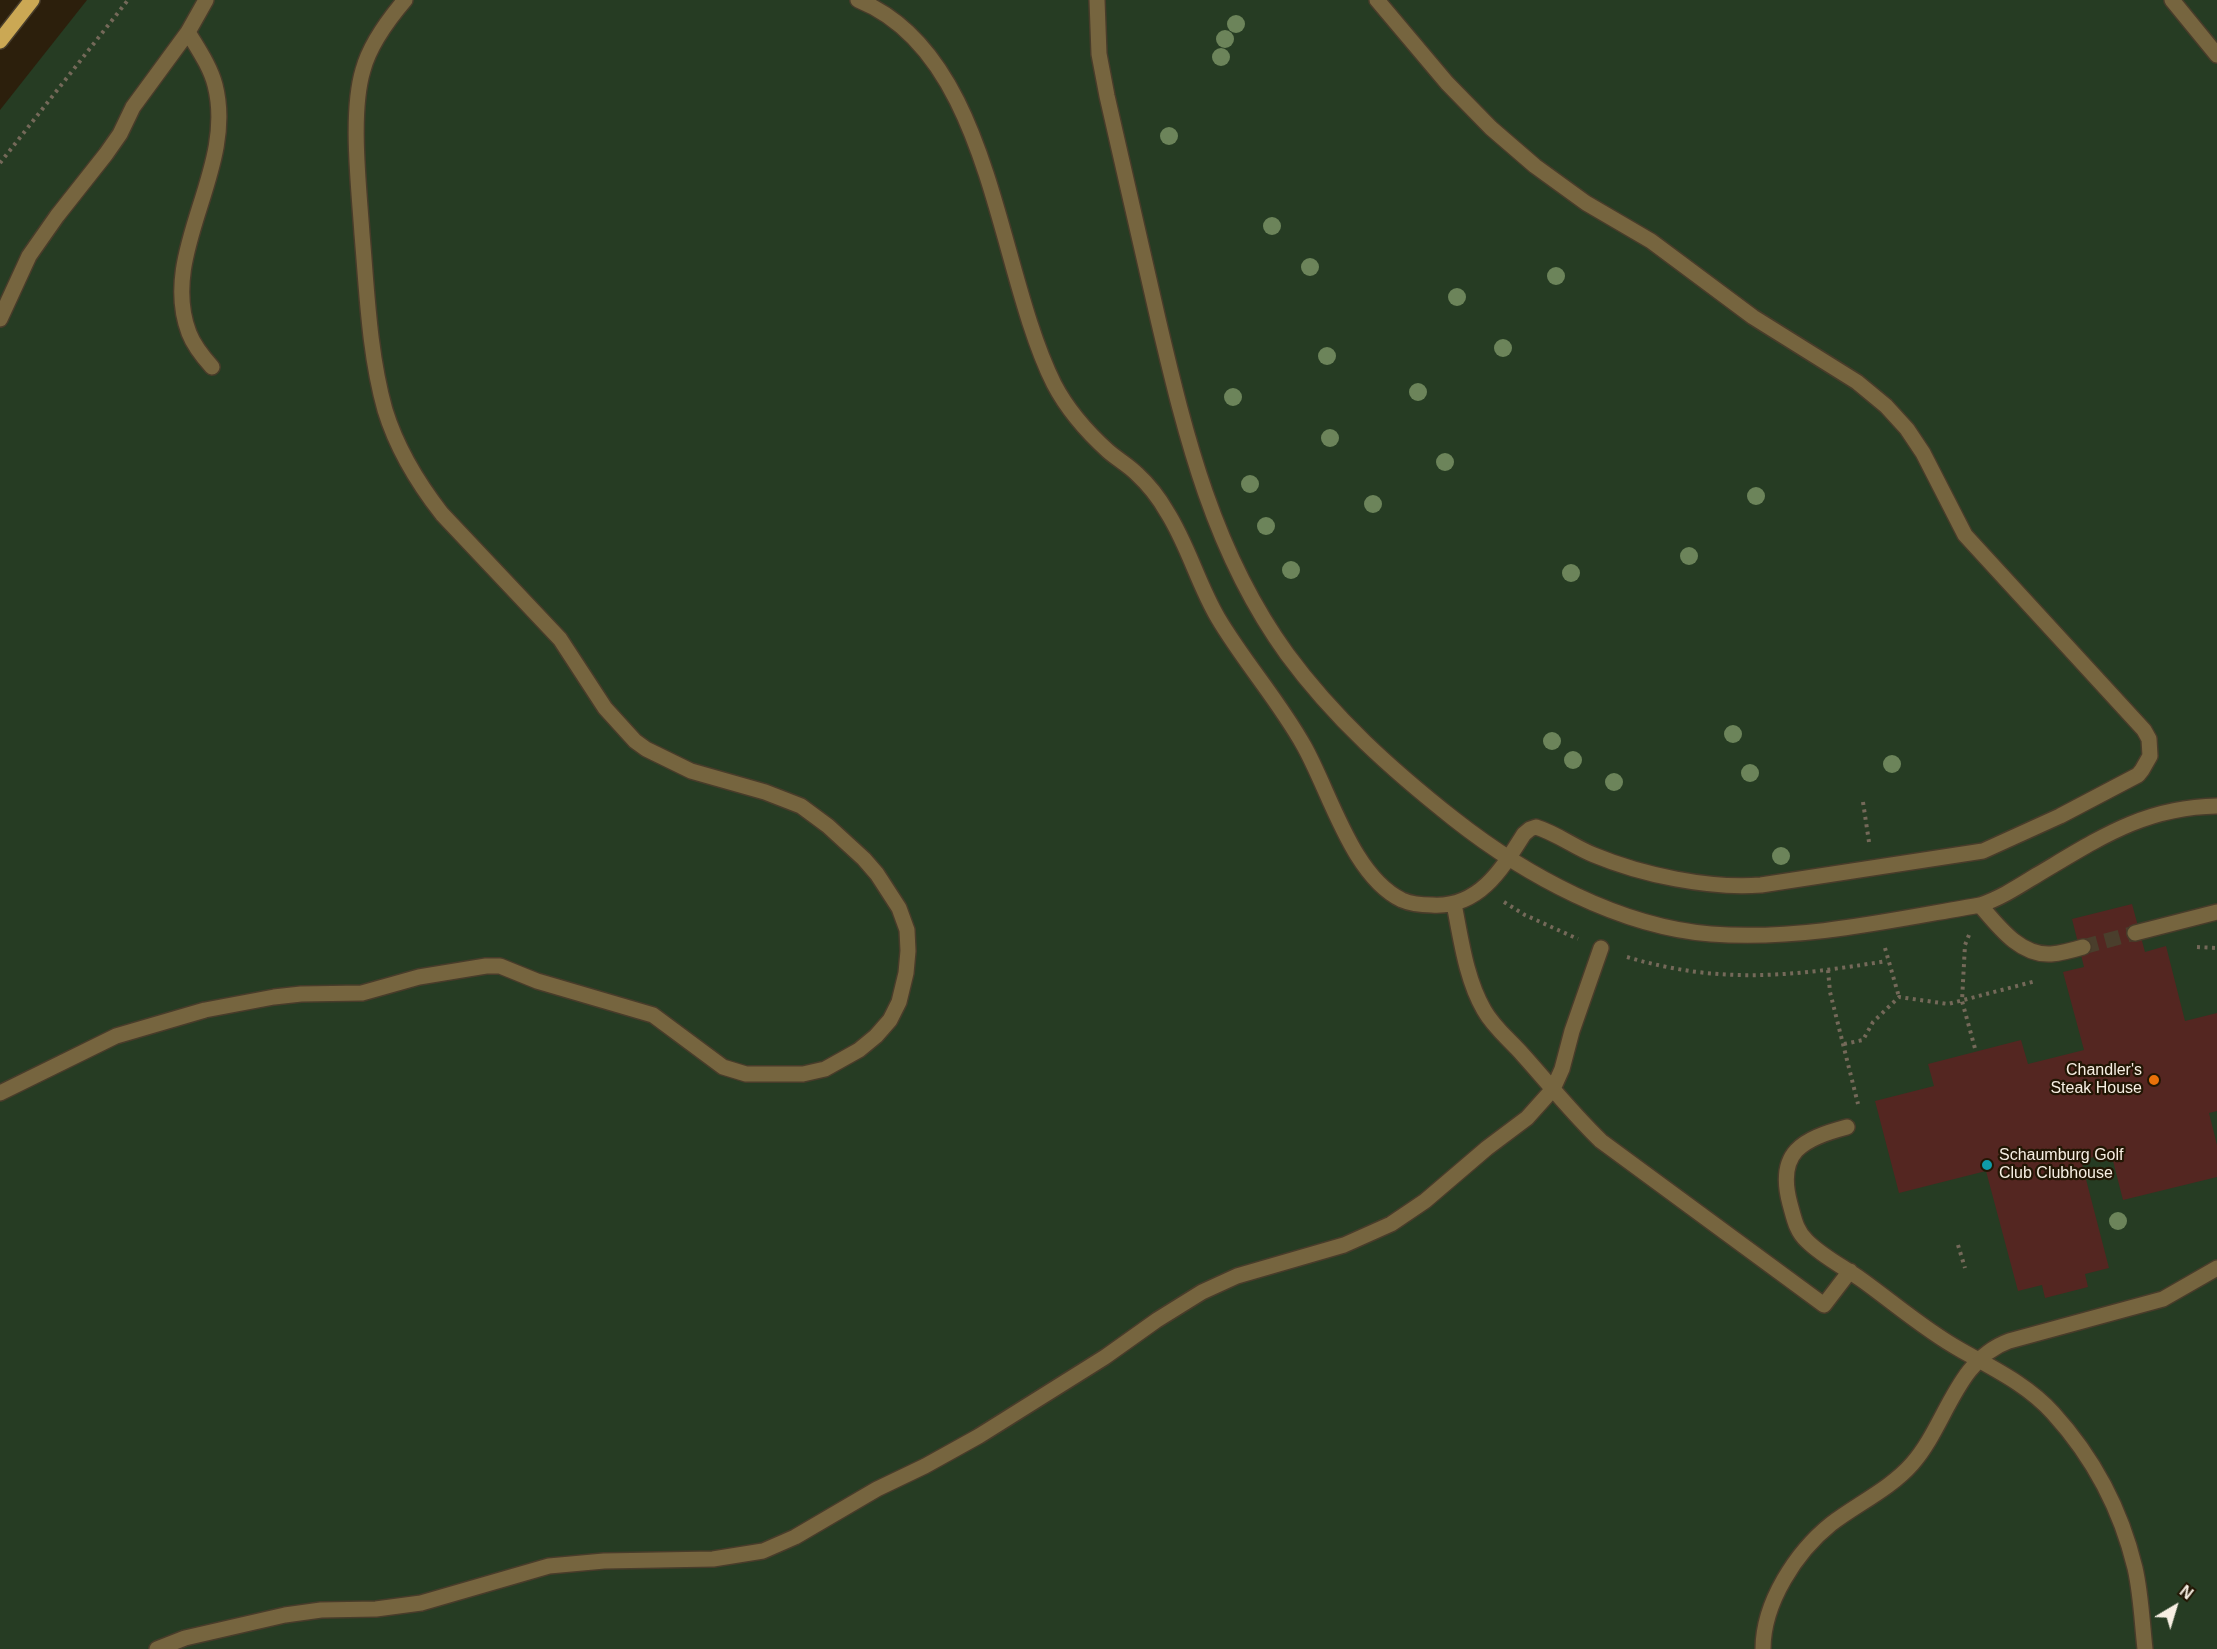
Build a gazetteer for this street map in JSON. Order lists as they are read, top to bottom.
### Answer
{
  "places": ["Chandler's Steak House", "Schaumburg Golf Club Clubhouse"],
  "north": "top right"
}
